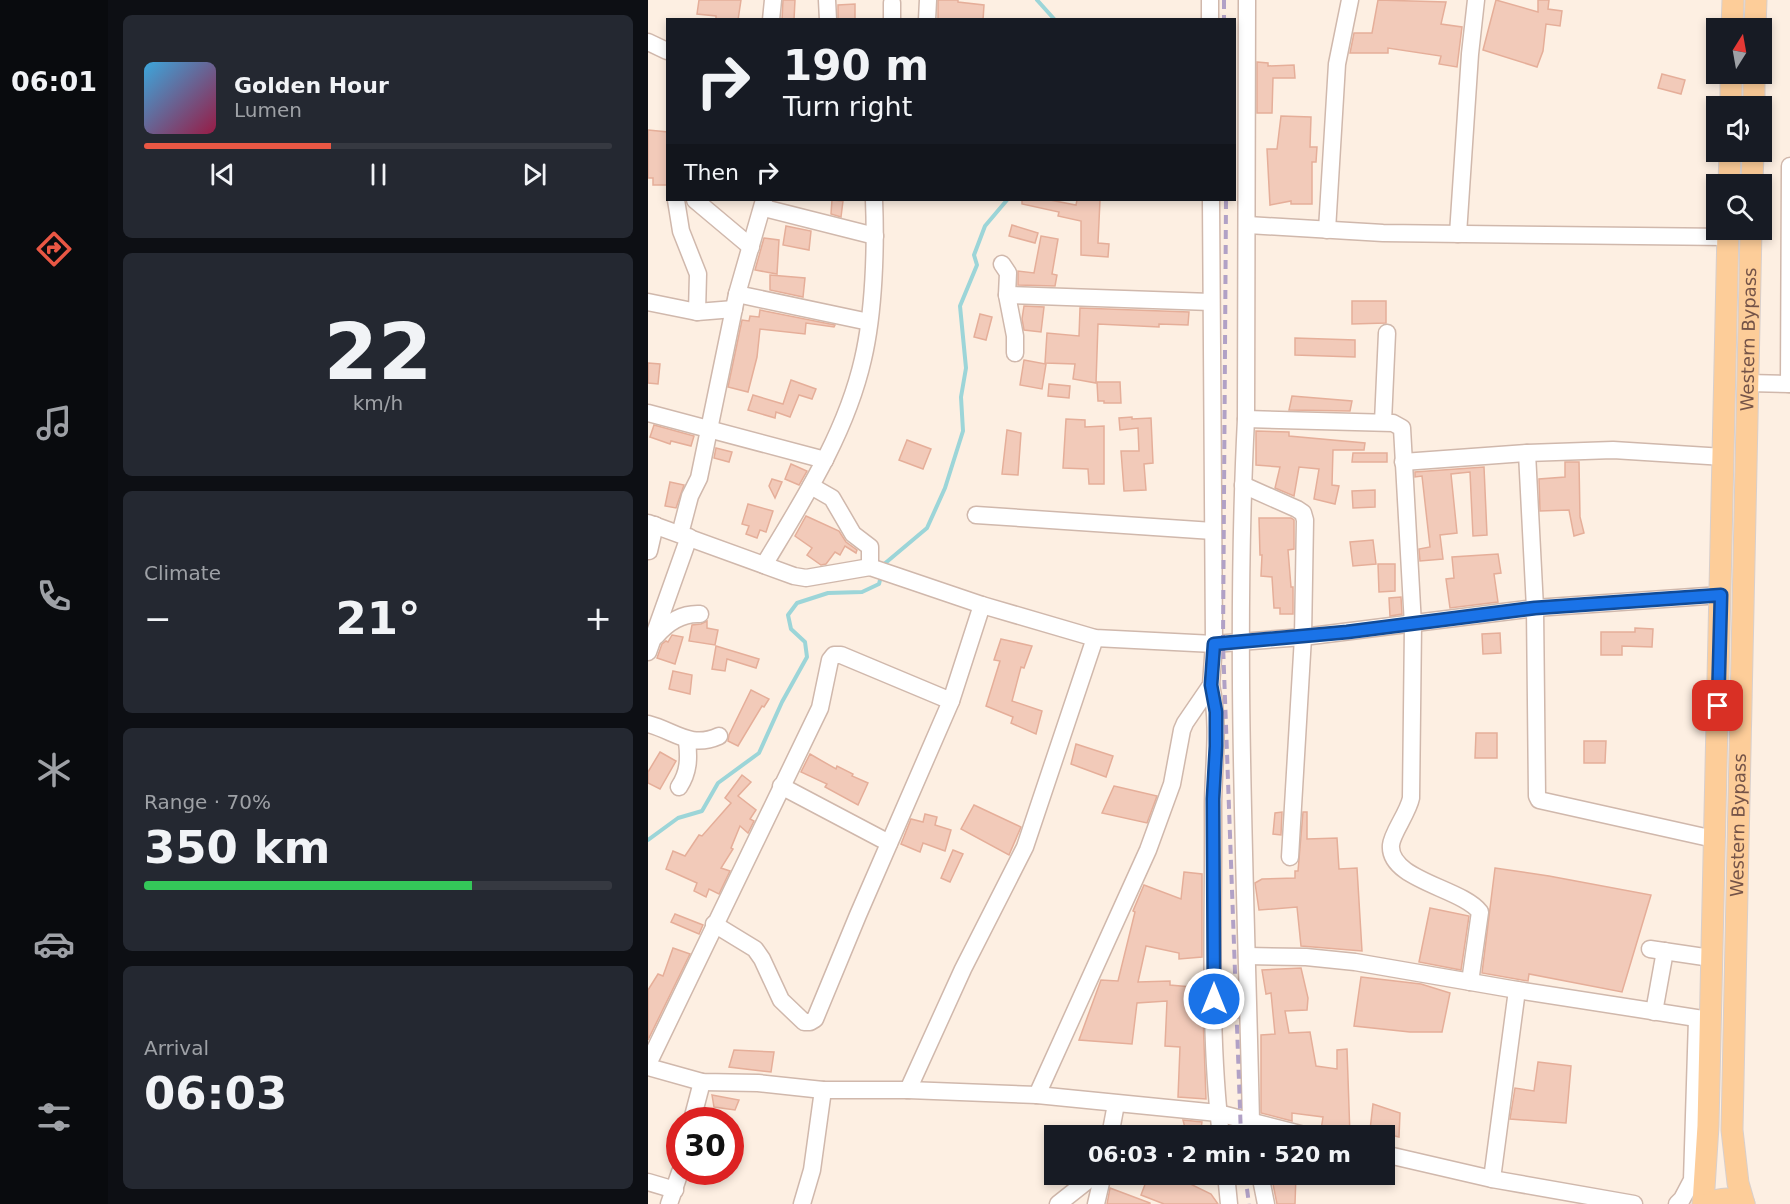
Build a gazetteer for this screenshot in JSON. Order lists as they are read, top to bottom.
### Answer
{
  "streets": {
    "main road": ["Western Bypass"]
  },
  "north": "top",
  "page": {
    "tabs": "06:01",
    "turn": ["190 m", "Turn right"],
    "song": ["Golden Hour", "Lumen"],
    "then": "Then",
    "tile": [
      ["22", "km/h"],
      "Climate",
      ["Range · 70%", "350 km"],
      ["Arrival", "06:03"]
    ],
    "heat": ["−", "21°", "+"],
    "limit": "30",
    "trip": "06:03 · 2 min · 520 m"
  }
}
